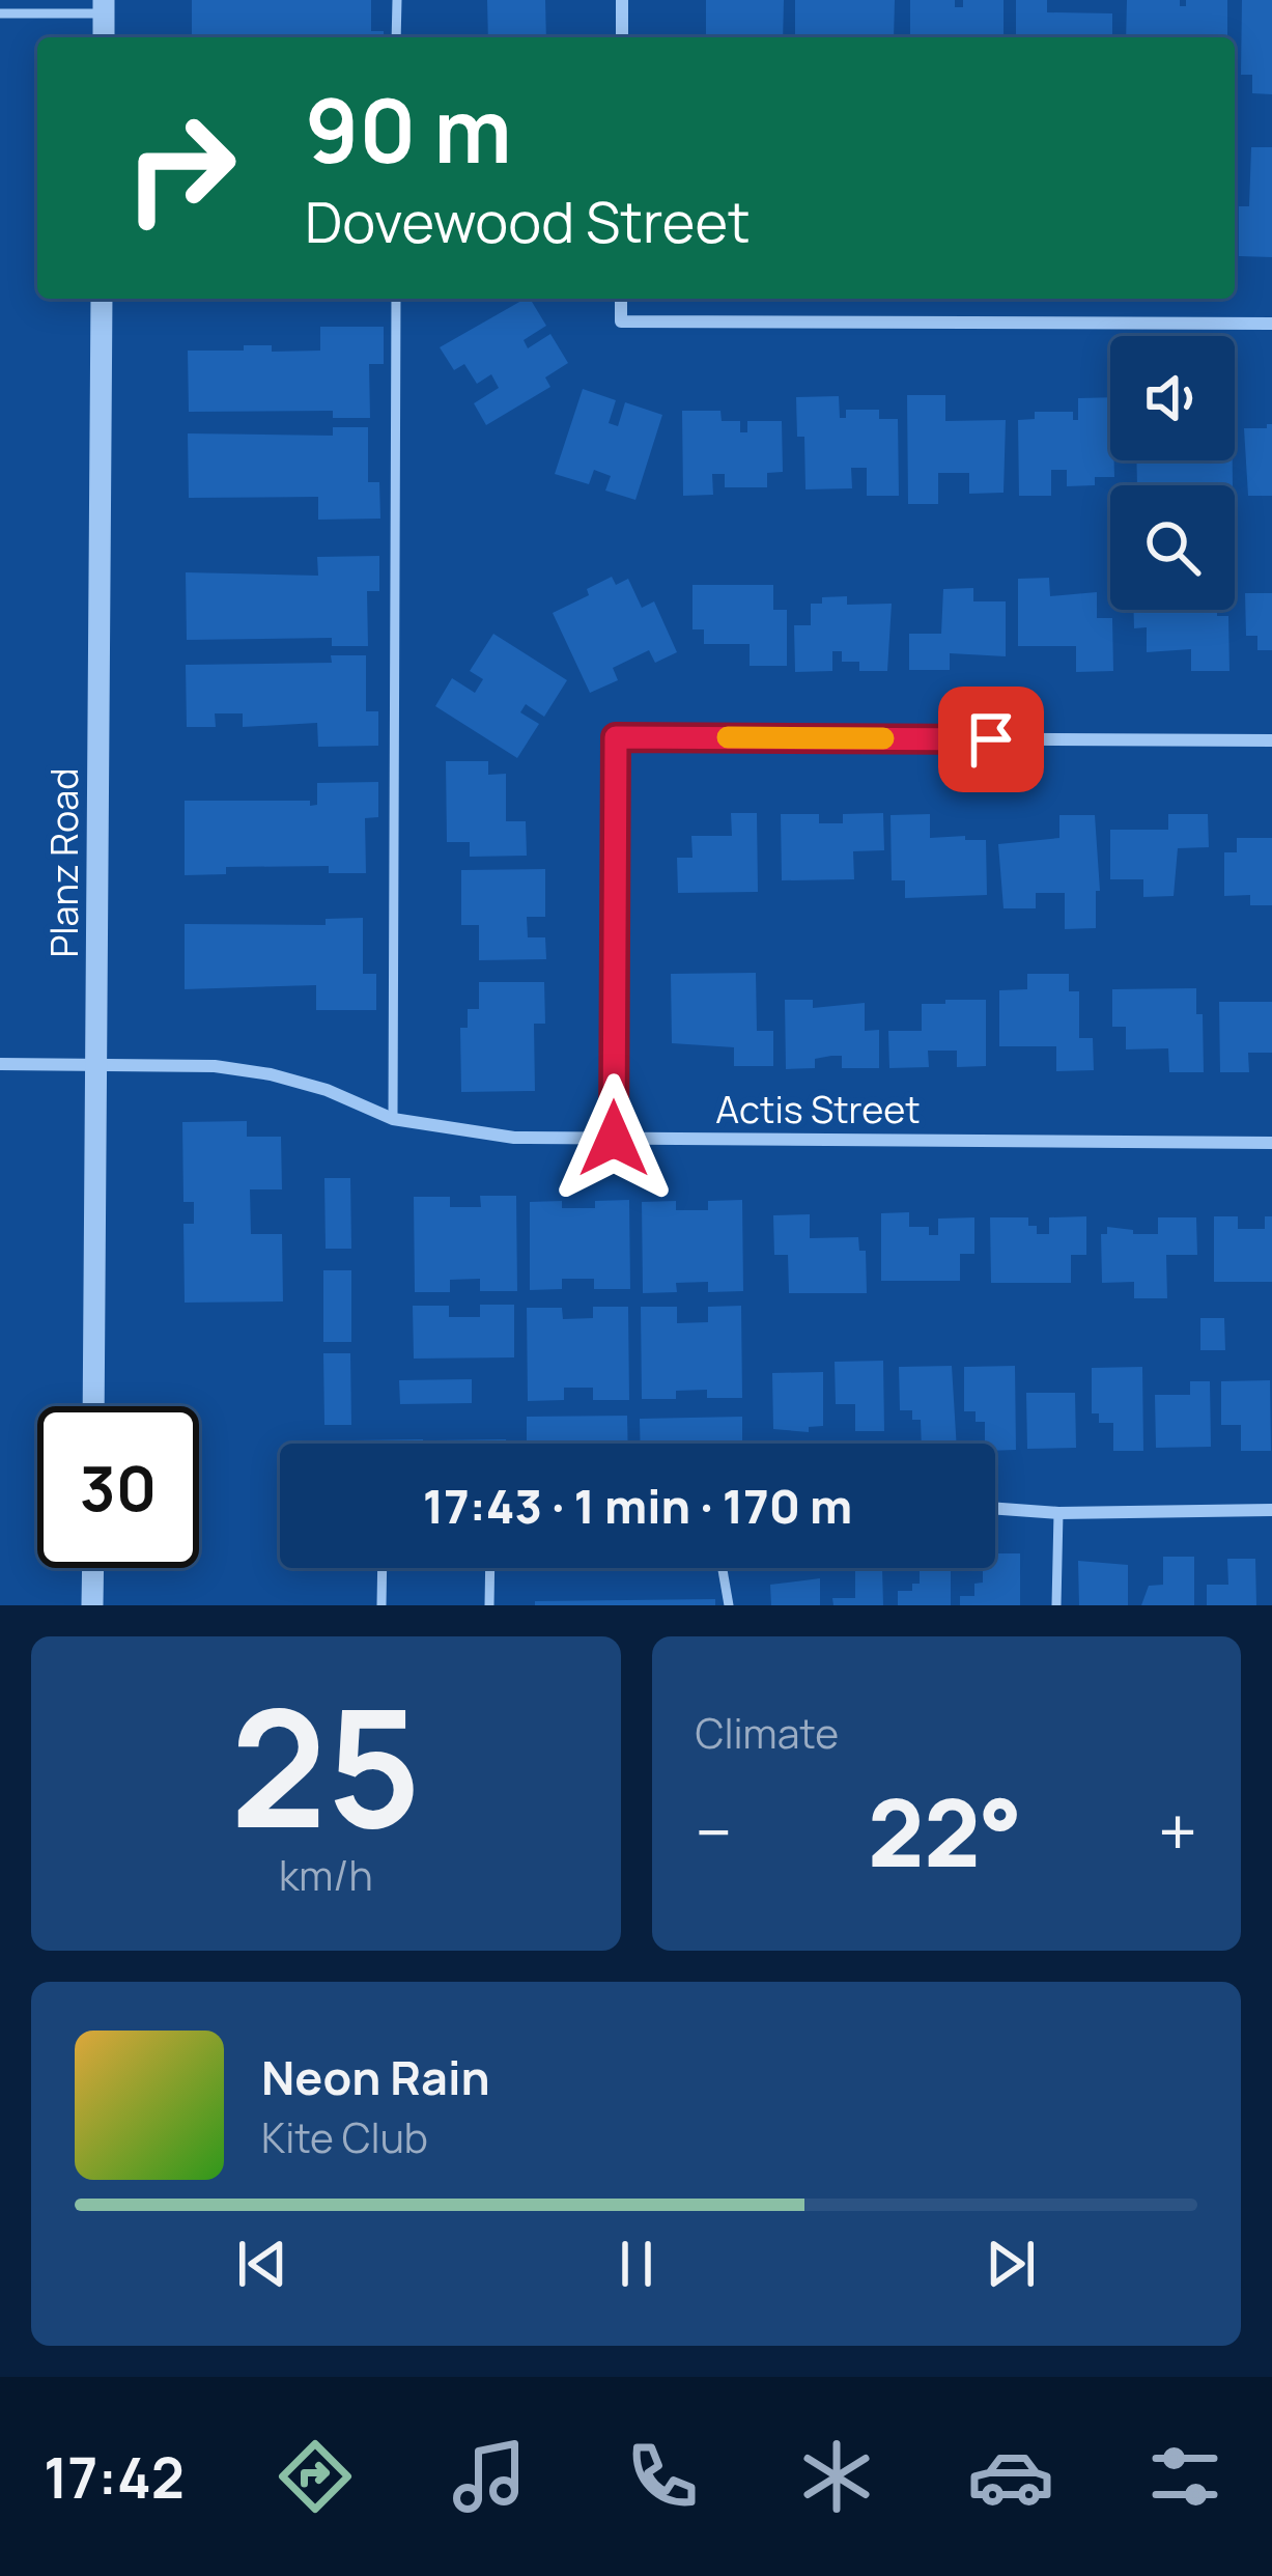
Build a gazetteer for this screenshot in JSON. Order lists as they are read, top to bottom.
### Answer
{
  "streets": {
    "street": ["Planz Road", "Actis Street"]
  },
  "crossings": [
    ["Planz Road", "Actis Street"]
  ],
  "page": {
    "turn": ["90 m", "Dovewood Street"],
    "limit": "30",
    "trip": "17:43 · 1 min · 170 m",
    "tile": [
      ["25", "km/h"],
      "Climate"
    ],
    "heat": ["−", "22°", "+"],
    "song": ["Neon Rain", "Kite Club"],
    "tabs": "17:42"
  }
}
